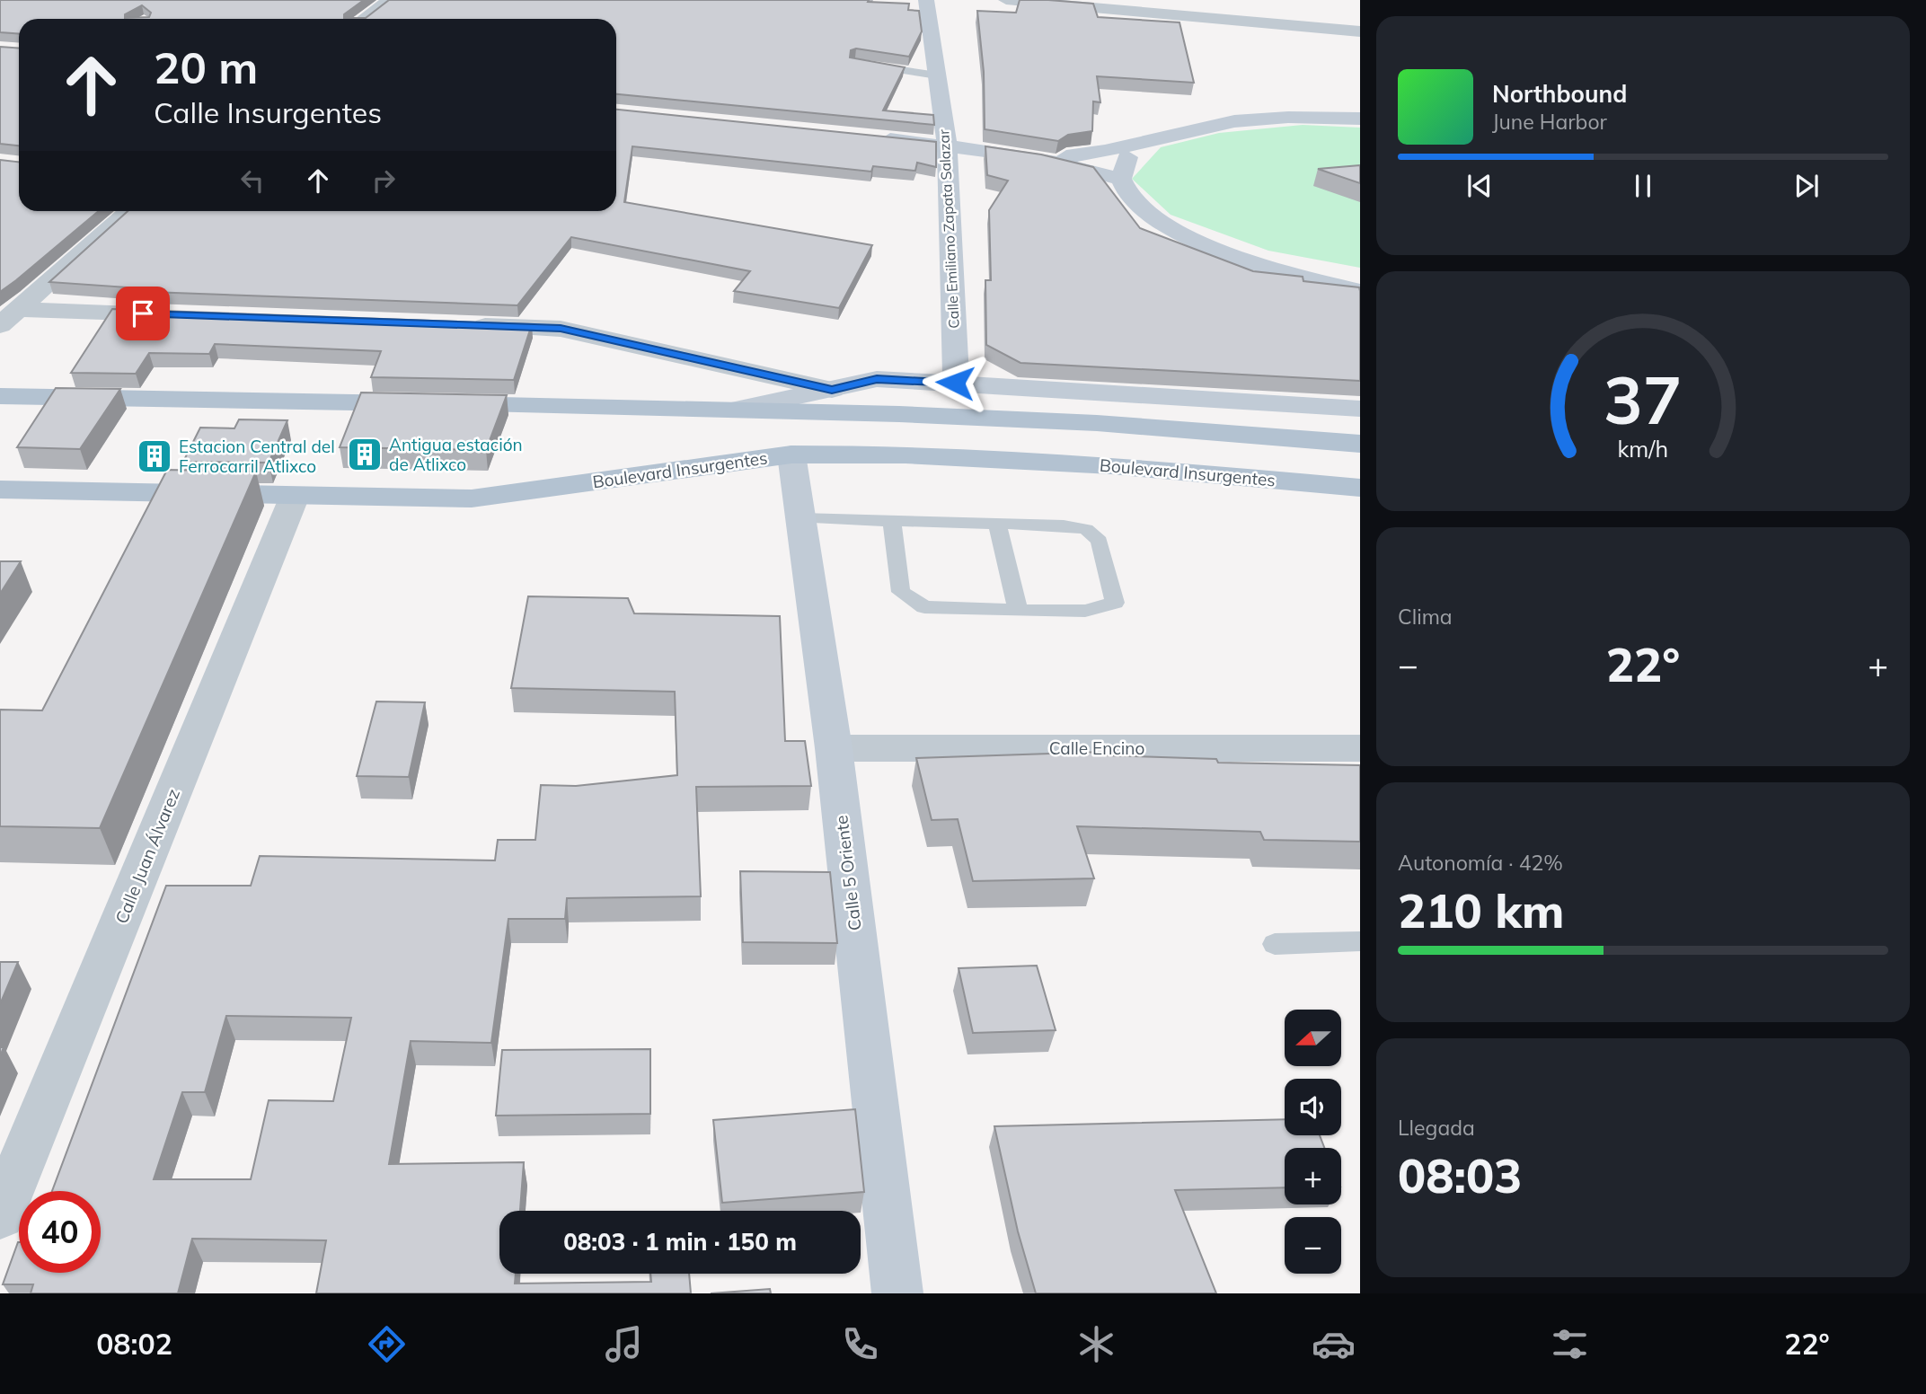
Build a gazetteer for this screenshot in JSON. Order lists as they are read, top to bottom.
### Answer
{
  "streets": {
    "main road": ["Boulevard Insurgentes"],
    "street": [
      "Calle Emiliano Zapata Salazar",
      "Calle Encino",
      "Calle Juan Álvarez",
      "Calle 5 Oriente"
    ]
  },
  "crossings": [
    ["Boulevard Insurgentes", "Calle Juan Álvarez"],
    ["Boulevard Insurgentes", "Calle 5 Oriente"],
    ["Calle Encino", "Calle 5 Oriente"]
  ],
  "places": {
    "building": ["Antigua estación de Atlixco", "Estacion Central del Ferrocarril Atlixco"]
  },
  "north": "left",
  "page": {
    "turn": ["20 m", "Calle Insurgentes"],
    "song": ["Northbound", "June Harbor"],
    "tile": [
      "Clima",
      ["Autonomía · 42%", "210 km"],
      ["Llegada", "08:03"]
    ],
    "heat": ["−", "22°", "+"],
    "map_buttons": ["+", "−"],
    "limit": "40",
    "trip": "08:03 · 1 min · 150 m",
    "tabs": ["08:02", "22°"],
    "gauge": ["37", "km/h"]
  }
}
